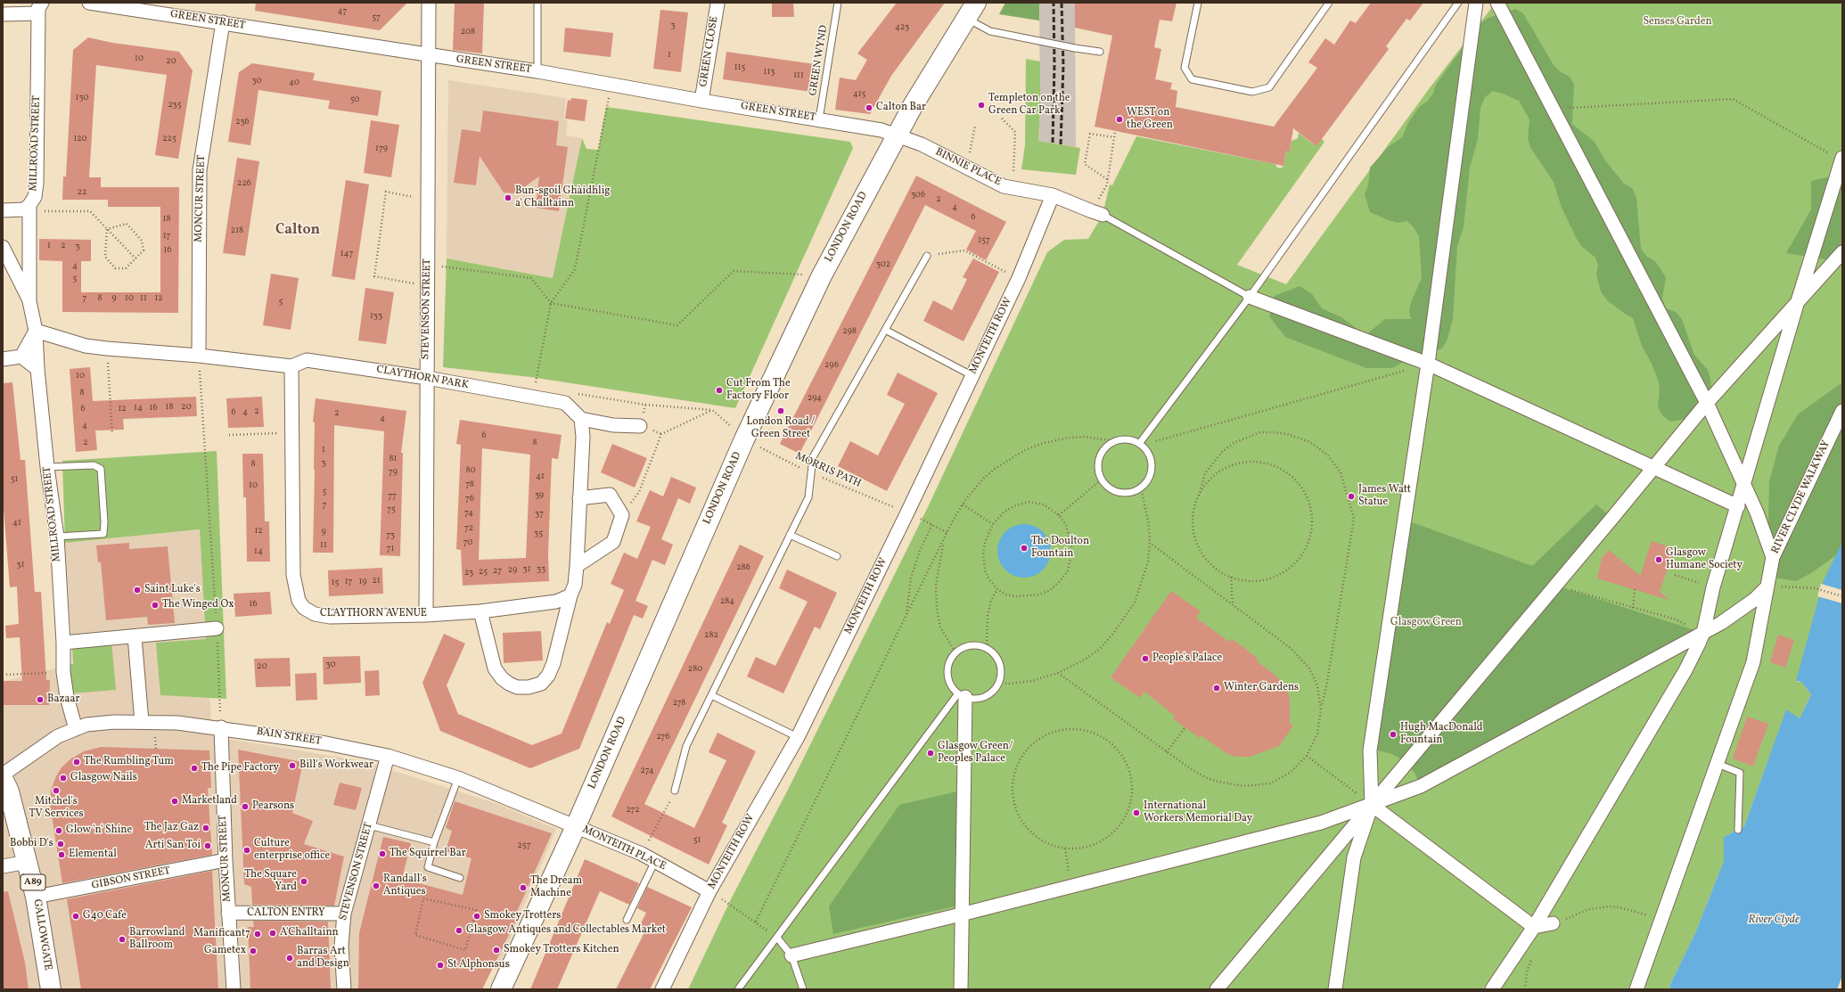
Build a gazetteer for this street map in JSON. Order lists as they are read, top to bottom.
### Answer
{
  "streets": {
    "main road": ["LONDON ROAD", "A89", "GALLOWGATE"],
    "street": [
      "GREEN STREET",
      "GREEN CLOSE",
      "MILLROAD STREET",
      "BINNIE PLACE",
      "MONCUR STREET",
      "STEVENSON STREET",
      "MONTEITH ROW",
      "CLAYTHORN PARK",
      "RIVER CLYDE WALKWAY",
      "CLAYTHORN AVENUE",
      "BAIN STREET",
      "MONTEITH PLACE",
      "GIBSON STREET",
      "CALTON ENTRY"
    ],
    "lane": ["GREEN WYND"],
    "path": ["MORRIS PATH"]
  },
  "crossings": [
    ["GREEN STREET", "GREEN CLOSE"],
    ["GREEN STREET", "GREEN WYND"],
    ["GREEN STREET", "BINNIE PLACE"],
    ["GREEN STREET", "MONCUR STREET"],
    ["GREEN STREET", "LONDON ROAD"],
    ["GREEN STREET", "STEVENSON STREET"],
    ["MILLROAD STREET", "CLAYTHORN PARK"],
    ["MILLROAD STREET", "BAIN STREET"],
    ["BINNIE PLACE", "LONDON ROAD"],
    ["BINNIE PLACE", "MONTEITH ROW"],
    ["MONCUR STREET", "CLAYTHORN PARK"],
    ["MONCUR STREET", "BAIN STREET"],
    ["MONCUR STREET", "GIBSON STREET"],
    ["MONCUR STREET", "CALTON ENTRY"],
    ["LONDON ROAD", "MORRIS PATH"],
    ["LONDON ROAD", "BAIN STREET"],
    ["LONDON ROAD", "MONTEITH PLACE"],
    ["STEVENSON STREET", "CLAYTHORN PARK"],
    ["STEVENSON STREET", "CLAYTHORN AVENUE"],
    ["STEVENSON STREET", "BAIN STREET"],
    ["STEVENSON STREET", "CALTON ENTRY"],
    ["MONTEITH ROW", "MORRIS PATH"],
    ["MONTEITH ROW", "MONTEITH PLACE"],
    ["CLAYTHORN PARK", "CLAYTHORN AVENUE"],
    ["BAIN STREET", "MONTEITH PLACE"],
    ["GIBSON STREET", "GALLOWGATE"]
  ],
  "districts": ["Calton"],
  "water": ["River Clyde"],
  "parks": ["Senses Garden", "Glasgow Green"],
  "places": [
    "Templeton on the Green Car Park",
    "Calton Bar",
    "WEST on the Green",
    "Bun-sgoil Ghàidhlig a' Challtainn",
    "Cut From The Factory Floor",
    "London Road / Green Street",
    "James Watt Statue",
    "The Doulton Fountain",
    "Glasgow Humane Society",
    "Saint Luke's",
    "The Winged Ox",
    "People's Palace",
    "Winter Gardens",
    "Bazaar",
    "Hugh MacDonald Fountain",
    "Glasgow Green/ Peoples Palace",
    "The Rumbling Tum",
    "Bill's Workwear",
    "The Pipe Factory",
    "Glasgow Nails",
    "Mitchel's TV Services",
    "Marketland",
    "Pearsons",
    "International Workers Memorial Day",
    "The Jaz Gaz",
    "Glow 'n' Shine",
    "Bobbi D's",
    "Arti San Toi",
    "Culture enterprise office",
    "The Squirrel Bar",
    "Elemental",
    "The Square Yard",
    "Randall's Antiques",
    "The Dream Machine",
    "G40 Cafe",
    "Smokey Trotters",
    "Glasgow Antiques and Collectables Market",
    "A'Challtainn",
    "Manificant7",
    "Barrowland Ballroom",
    "Smokey Trotters Kitchen",
    "Gametex",
    "Barras Art and Design",
    "St Alphonsus"
  ],
  "house_numbers": [
    "47",
    "57",
    "3",
    "423",
    "208",
    "1",
    "10",
    "20",
    "115",
    "113",
    "111",
    "30",
    "40",
    "415",
    "130",
    "50",
    "235",
    "236",
    "120",
    "225",
    "179",
    "226",
    "22",
    "306",
    "2",
    "4",
    "6",
    "18",
    "218",
    "17",
    "157",
    "1",
    "2",
    "3",
    "16",
    "147",
    "302",
    "4",
    "5",
    "7",
    "8",
    "9",
    "10",
    "11",
    "12",
    "5",
    "133",
    "298",
    "296",
    "10",
    "8",
    "294",
    "18",
    "20",
    "14",
    "16",
    "6",
    "12",
    "2",
    "6",
    "4",
    "2",
    "4",
    "4",
    "6",
    "2",
    "8",
    "1",
    "81",
    "3",
    "8",
    "80",
    "79",
    "41",
    "51",
    "78",
    "10",
    "5",
    "39",
    "77",
    "76",
    "7",
    "75",
    "74",
    "37",
    "41",
    "72",
    "12",
    "9",
    "35",
    "73",
    "70",
    "11",
    "71",
    "14",
    "31",
    "286",
    "31",
    "33",
    "29",
    "27",
    "25",
    "23",
    "21",
    "17",
    "19",
    "15",
    "284",
    "16",
    "282",
    "30",
    "20",
    "280",
    "278",
    "276",
    "274",
    "272",
    "51",
    "257"
  ]
}
